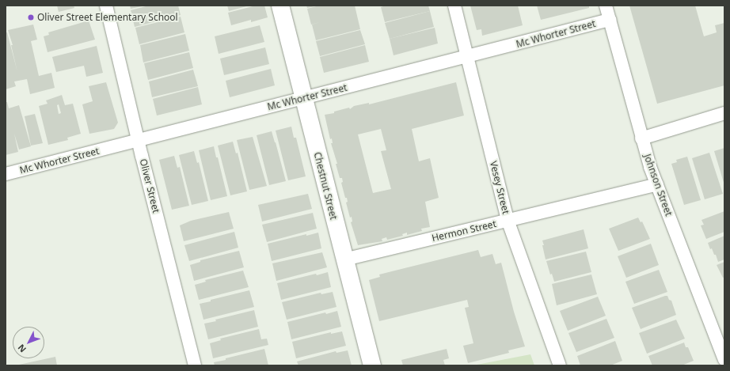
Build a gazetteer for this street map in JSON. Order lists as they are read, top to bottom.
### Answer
{
  "streets": {
    "street": [
      "Mc Whorter Street",
      "Johnson Street",
      "Oliver Street",
      "Chestnut Street",
      "Vesey Street",
      "Hermon Street"
    ]
  },
  "crossings": [
    ["Mc Whorter Street", "Johnson Street"],
    ["Mc Whorter Street", "Oliver Street"],
    ["Mc Whorter Street", "Chestnut Street"],
    ["Mc Whorter Street", "Vesey Street"],
    ["Johnson Street", "Hermon Street"],
    ["Chestnut Street", "Hermon Street"],
    ["Vesey Street", "Hermon Street"]
  ],
  "places": ["Oliver Street Elementary School"],
  "north": "bottom left"
}
